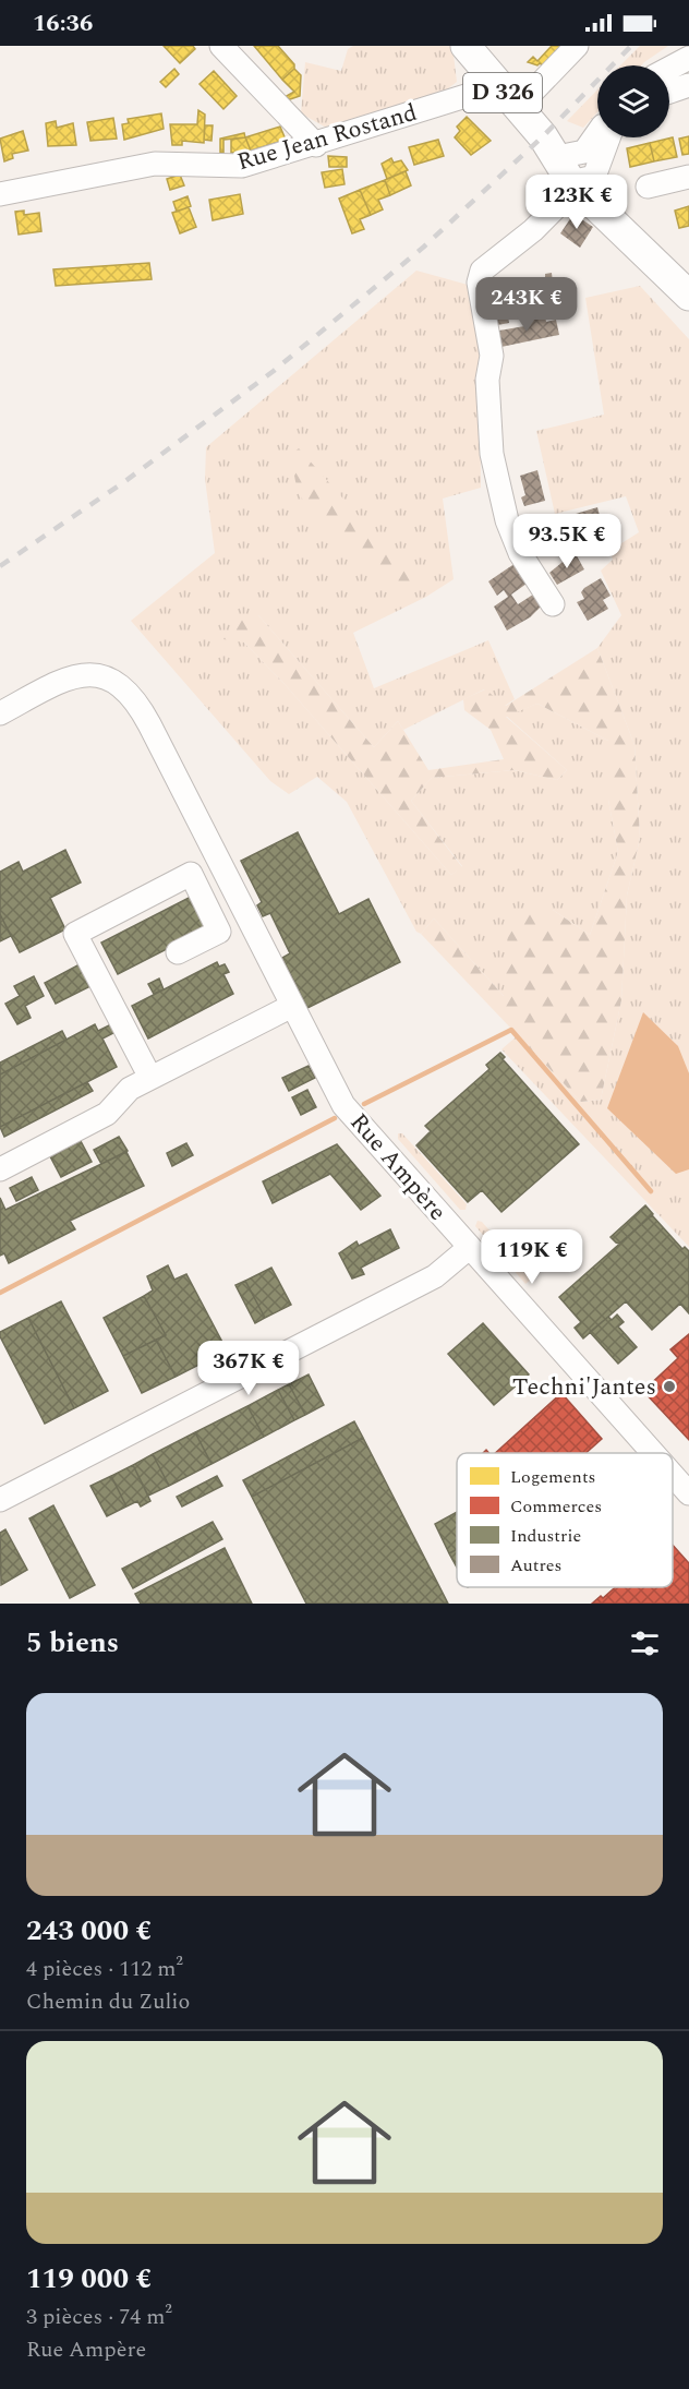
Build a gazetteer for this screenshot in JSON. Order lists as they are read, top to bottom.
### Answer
{
  "streets": {
    "main road": ["D 326"],
    "street": ["Rue Jean Rostand", "Rue Ampère"]
  },
  "crossings": [
    ["D 326", "Rue Jean Rostand"]
  ],
  "places": ["Techni'Jantes"],
  "legend": [
    "Logements",
    "Commerces",
    "Industrie",
    "Autres"
  ],
  "page": {
    "status": "16:36",
    "price": [
      "123K €",
      "243K €",
      "93.5K €",
      "119K €",
      "367K €"
    ],
    "heading": "5 biens",
    "list": [
      {
        "name": "243 000 €",
        "note": "4 pièces · 112 m² · Chemin du Zulio"
      },
      {
        "name": "119 000 €",
        "note": "3 pièces · 74 m² · Rue Ampère"
      }
    ]
  }
}
